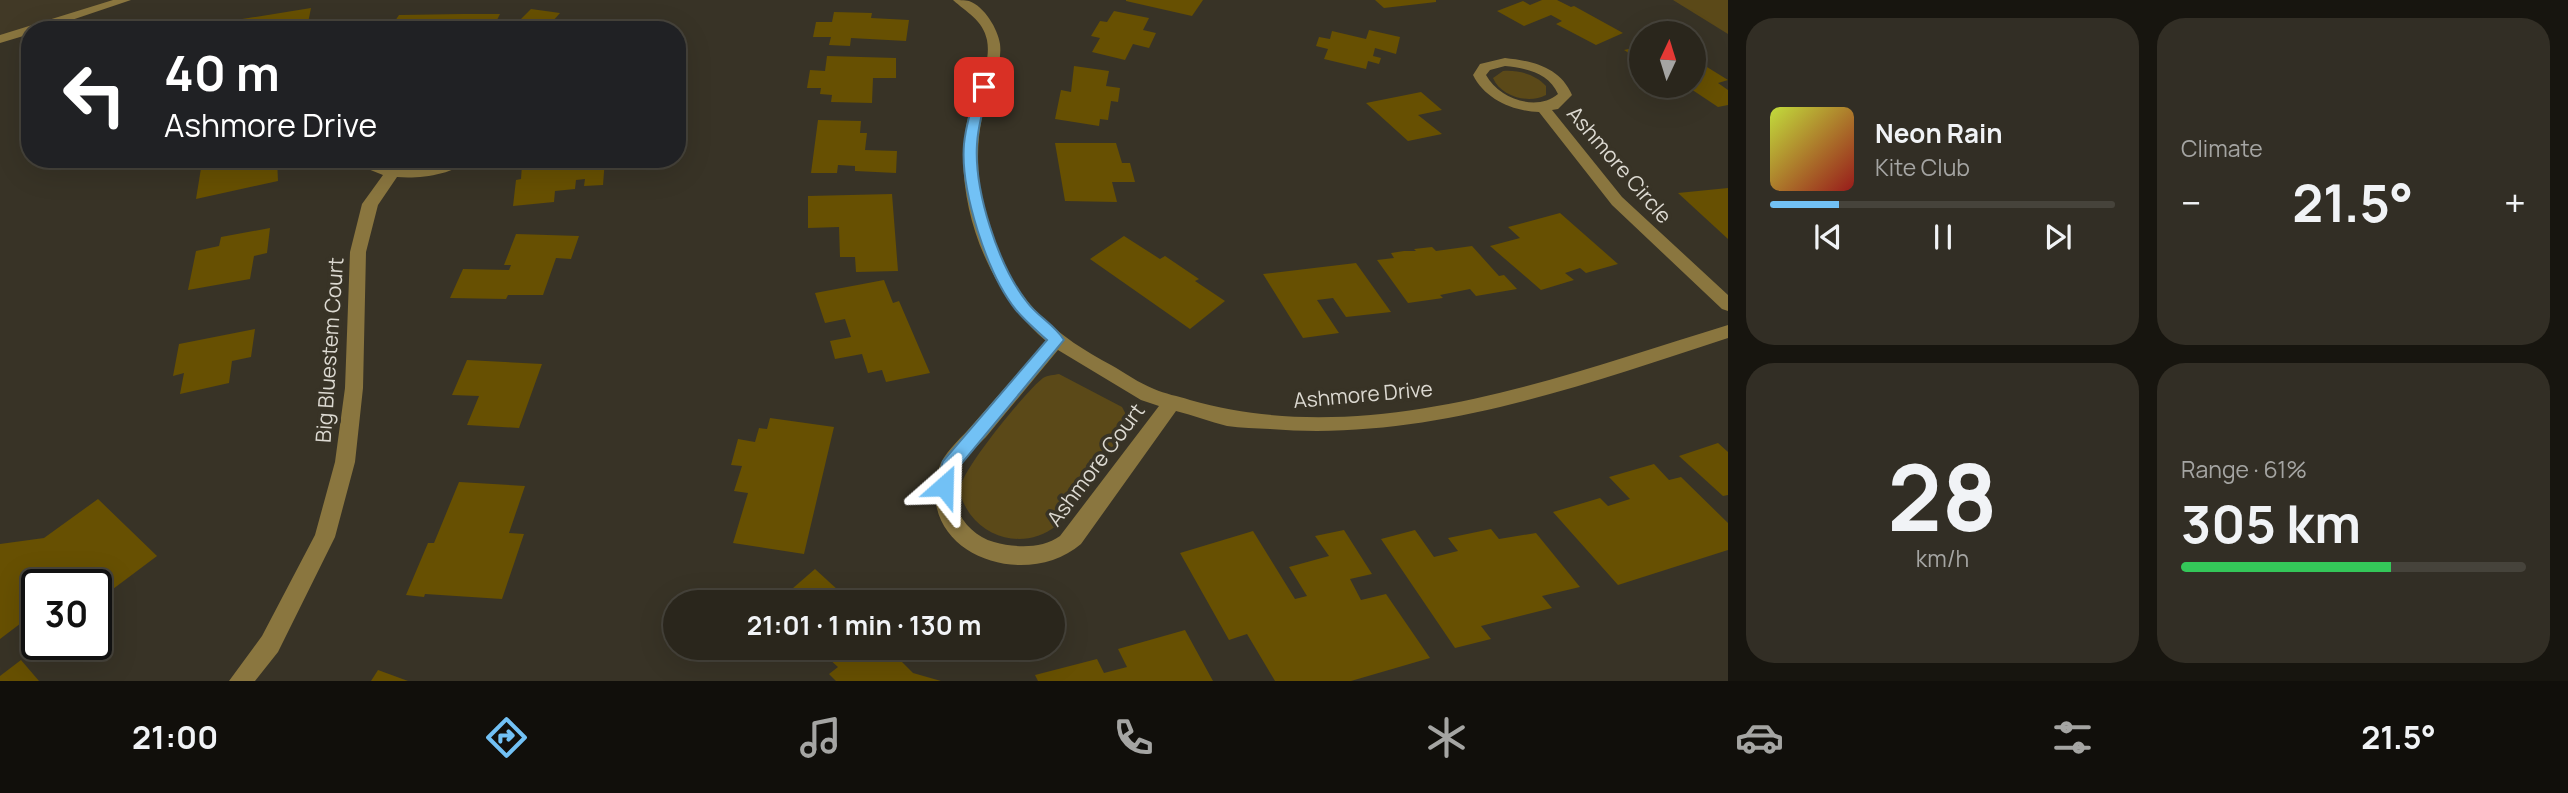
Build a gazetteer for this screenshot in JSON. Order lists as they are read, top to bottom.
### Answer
{
  "streets": {
    "street": [
      "Ashmore Circle",
      "Big Bluestem Court",
      "Ashmore Drive",
      "Ashmore Court"
    ]
  },
  "crossings": [
    ["Ashmore Drive", "Ashmore Court"]
  ],
  "north": "top",
  "page": {
    "tile": [
      "Climate",
      ["28", "km/h"],
      ["Range · 61%", "305 km"]
    ],
    "turn": ["40 m", "Ashmore Drive"],
    "song": ["Neon Rain", "Kite Club"],
    "heat": ["−", "21.5°", "+"],
    "limit": "30",
    "trip": "21:01 · 1 min · 130 m",
    "tabs": ["21:00", "21.5°"]
  }
}
